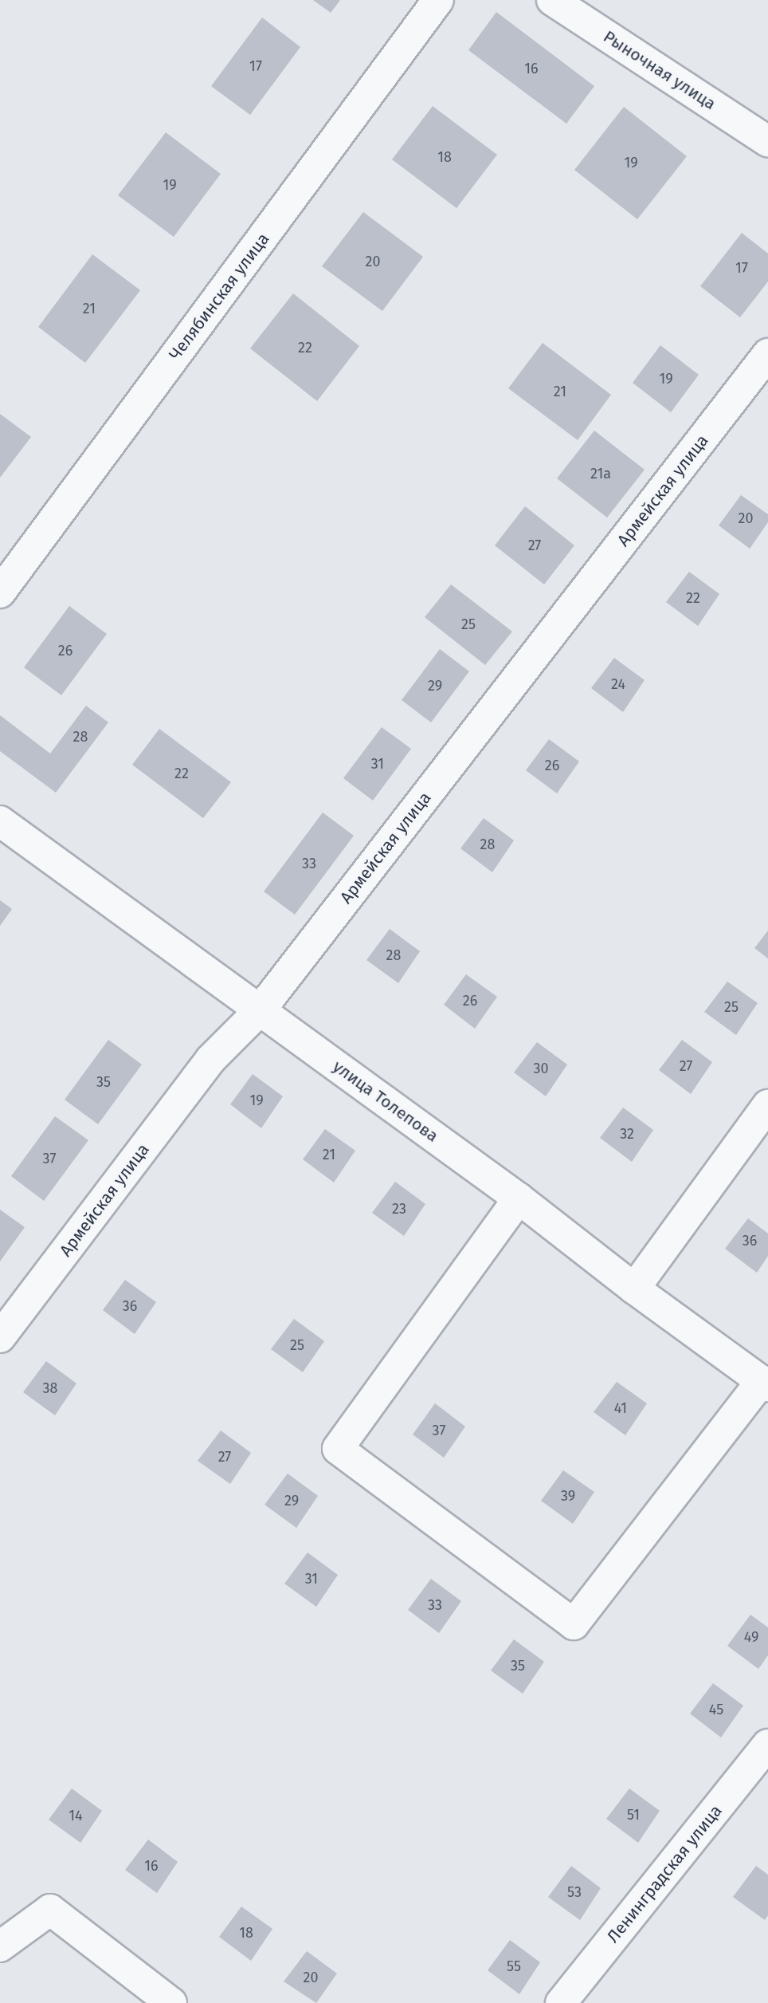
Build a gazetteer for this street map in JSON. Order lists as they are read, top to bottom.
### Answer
{
  "streets": {
    "street": [
      "Рыночная улица",
      "Челябинская улица",
      "Армейская улица",
      "улица Толепова",
      "Ленинградская улица"
    ]
  },
  "crossings": [
    ["Армейская улица", "улица Толепова"]
  ],
  "house_numbers": [
    "17",
    "16",
    "18",
    "19",
    "19",
    "20",
    "17",
    "21",
    "22",
    "19",
    "21",
    "21а",
    "20",
    "27",
    "22",
    "25",
    "26",
    "24",
    "29",
    "28",
    "31",
    "26",
    "22",
    "28",
    "33",
    "28",
    "26",
    "25",
    "27",
    "30",
    "35",
    "19",
    "32",
    "21",
    "37",
    "23",
    "36",
    "36",
    "25",
    "38",
    "41",
    "37",
    "27",
    "39",
    "29",
    "31",
    "33",
    "49",
    "35",
    "45",
    "51",
    "14",
    "16",
    "53",
    "18",
    "55",
    "20"
  ]
}
